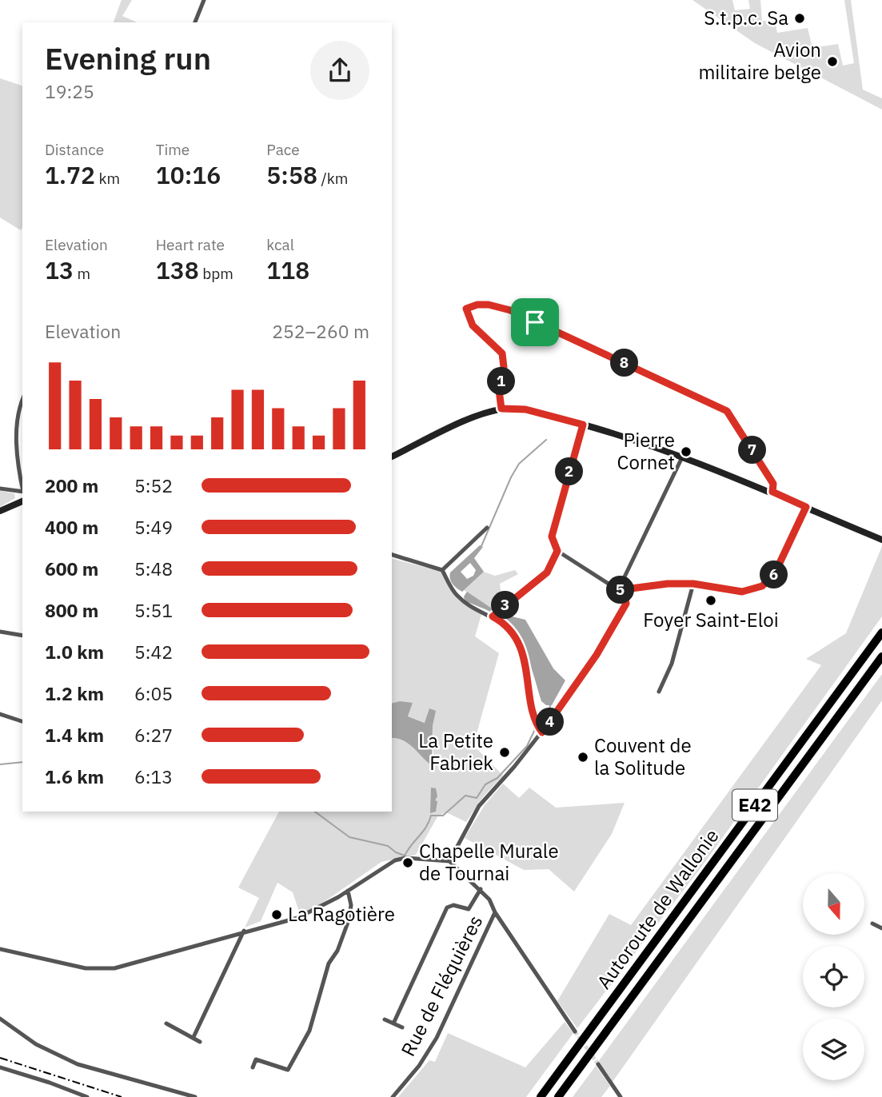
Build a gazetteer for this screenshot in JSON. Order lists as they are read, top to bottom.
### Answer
{
  "streets": {
    "highway": ["E42", "Autoroute de Wallonie"],
    "street": ["Rue de Fléquières"]
  },
  "places": [
    "S.t.p.c. Sa",
    "Avion militaire belge",
    "Pierre Cornet",
    "Foyer Saint-Eloi",
    "La Petite Fabriek",
    "Couvent de la Solitude",
    "Chapelle Murale de Tournai",
    "La Ragotière"
  ],
  "north": "bottom",
  "page": {
    "heading": ["Evening run", "19:25"],
    "stats": [
      ["Distance", "1.72 km"],
      ["Time", "10:16"],
      ["Pace", "5:58 /km"],
      ["Elevation", "13 m"],
      ["Heart rate", "138 bpm"],
      ["kcal", "118"]
    ],
    "chart": ["Elevation", "252–260 m"],
    "pins": [
      "8",
      "1",
      "7",
      "2",
      "6",
      "5",
      "3",
      "4"
    ],
    "list": [
      {
        "name": "200 m",
        "note": "5:52"
      },
      {
        "name": "400 m",
        "note": "5:49"
      },
      {
        "name": "600 m",
        "note": "5:48"
      },
      {
        "name": "800 m",
        "note": "5:51"
      },
      {
        "name": "1.0 km",
        "note": "5:42"
      },
      {
        "name": "1.2 km",
        "note": "6:05"
      },
      {
        "name": "1.4 km",
        "note": "6:27"
      },
      {
        "name": "1.6 km",
        "note": "6:13"
      }
    ]
  }
}
